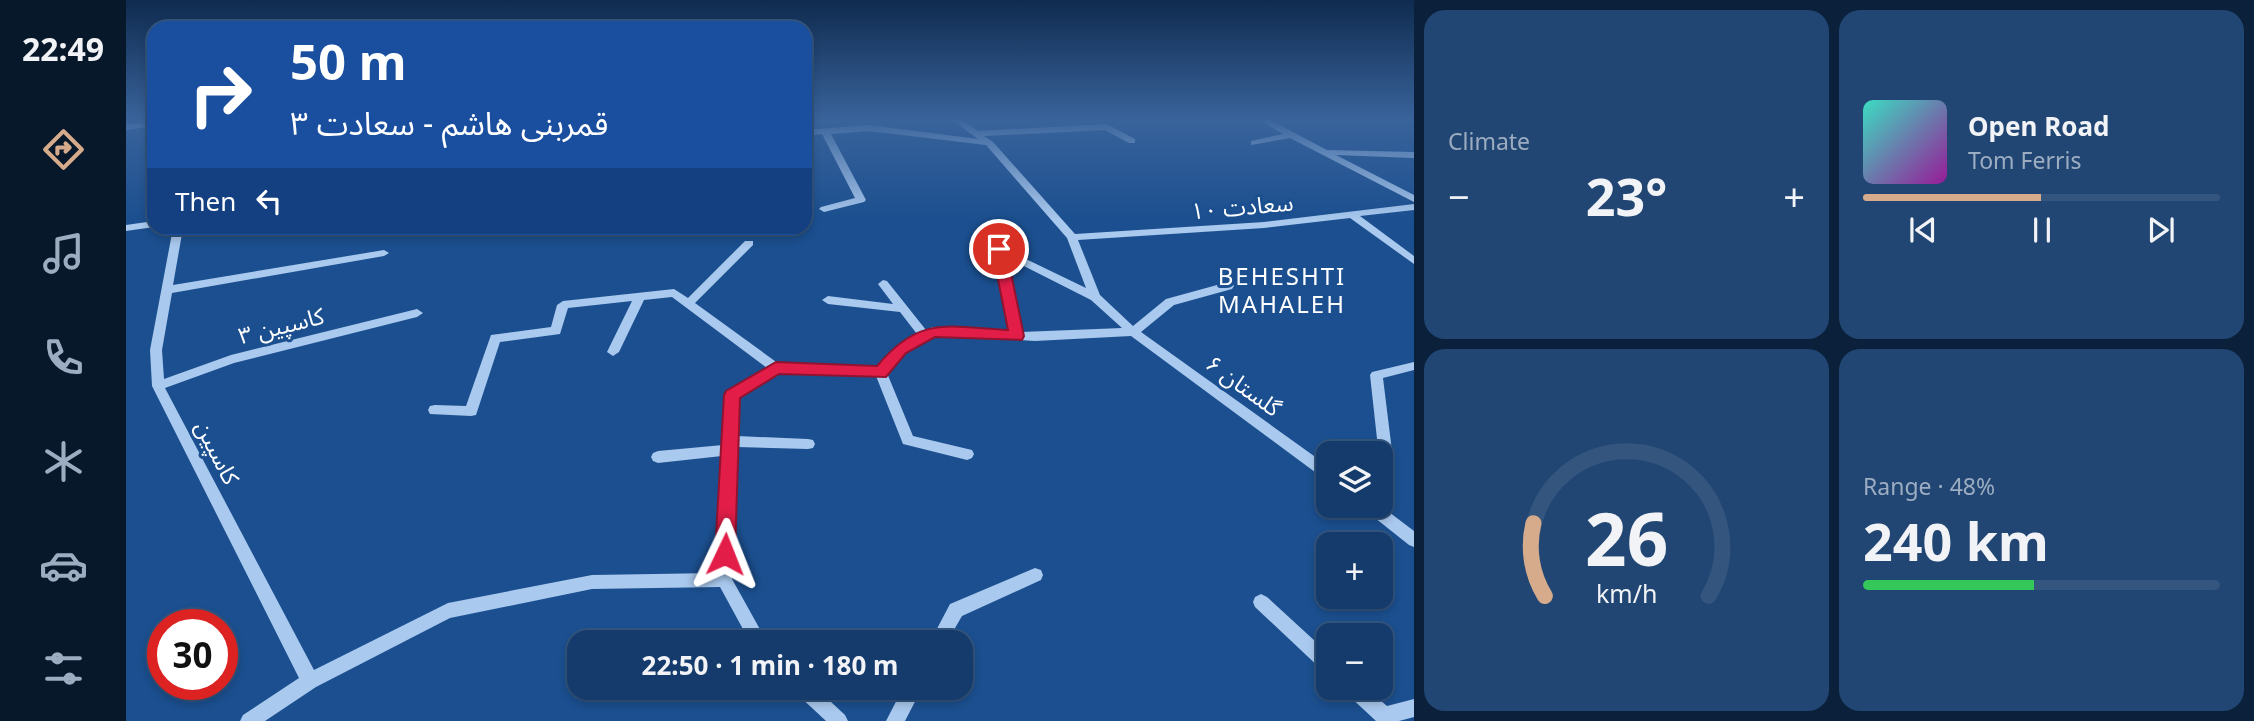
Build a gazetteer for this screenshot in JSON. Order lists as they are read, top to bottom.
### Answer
{
  "streets": {
    "street": [
      "سعادت ۱۰",
      "کاسپین ۳",
      "گلستان ۶",
      "کاسپین"
    ]
  },
  "crossings": [
    ["کاسپین ۳", "کاسپین"]
  ],
  "districts": ["BEHESHTI MAHALEH"],
  "page": {
    "tabs": "22:49",
    "tile": [
      "Climate",
      ["Range · 48%", "240 km"]
    ],
    "turn": ["50 m", "قمربنی هاشم - سعادت ۳"],
    "song": ["Open Road", "Tom Ferris"],
    "heat": ["−", "23°", "+"],
    "then": "Then",
    "map_buttons": ["+", "−"],
    "limit": "30",
    "trip": "22:50 · 1 min · 180 m",
    "gauge": ["26", "km/h"]
  }
}
